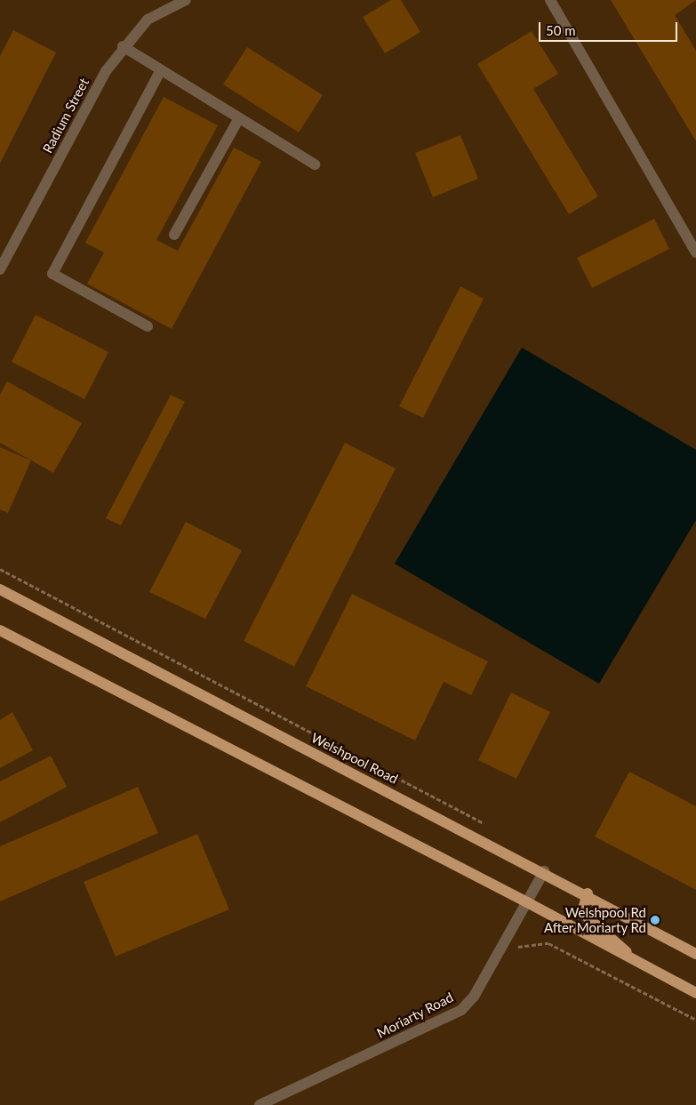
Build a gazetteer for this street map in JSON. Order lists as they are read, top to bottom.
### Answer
{
  "streets": {
    "main road": ["Welshpool Road"],
    "street": ["Radium Street", "Moriarty Road"]
  },
  "crossings": [
    ["Welshpool Road", "Moriarty Road"]
  ],
  "places": ["Welshpool Rd After Moriarty Rd"],
  "scale_bar": "50 m"
}
